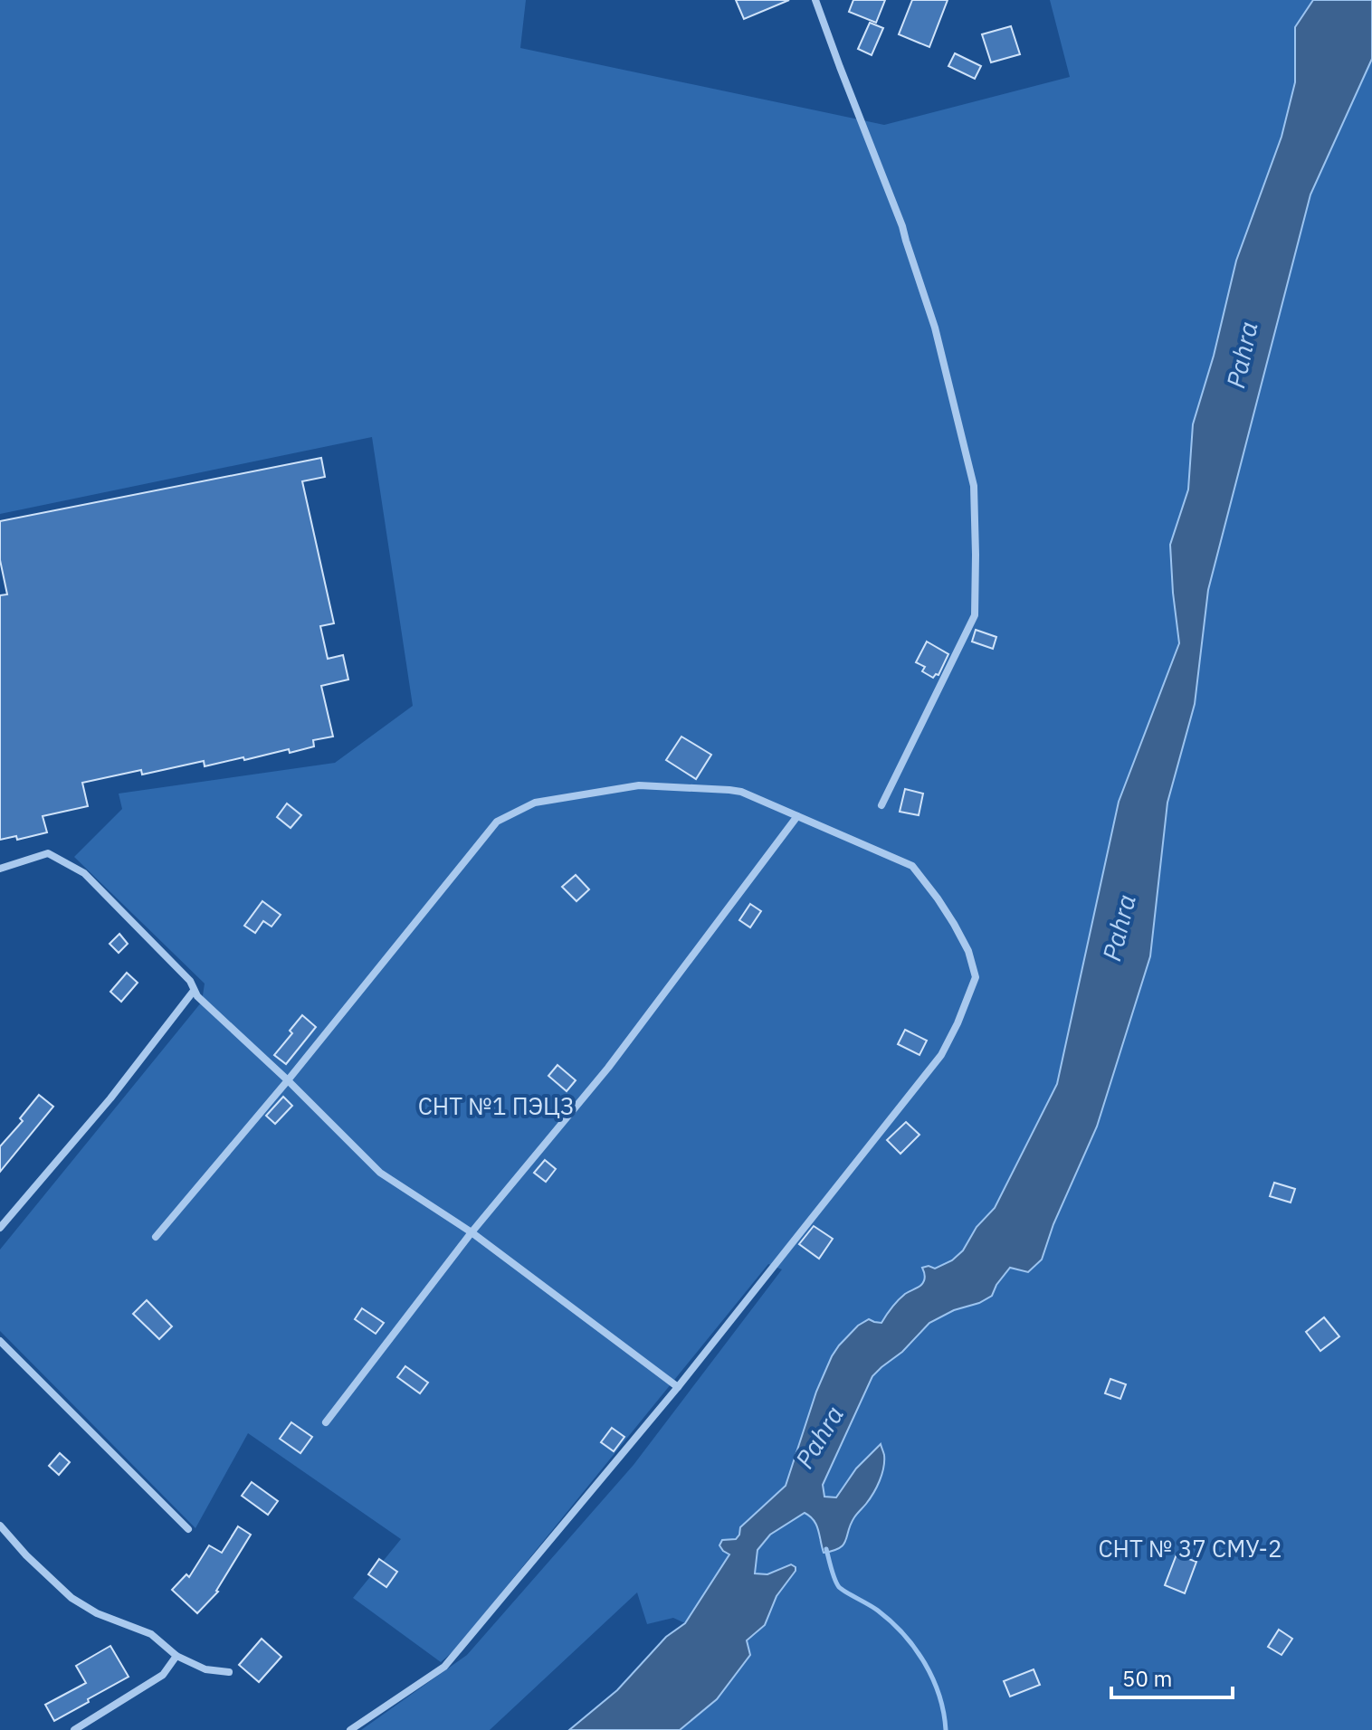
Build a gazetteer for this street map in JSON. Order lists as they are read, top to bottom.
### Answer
{
  "water": ["Pahra"],
  "parks": ["СНТ №1 ПЭЦЗ", "СНТ № 37 СМУ-2"],
  "scale_bar": "50 m"
}
